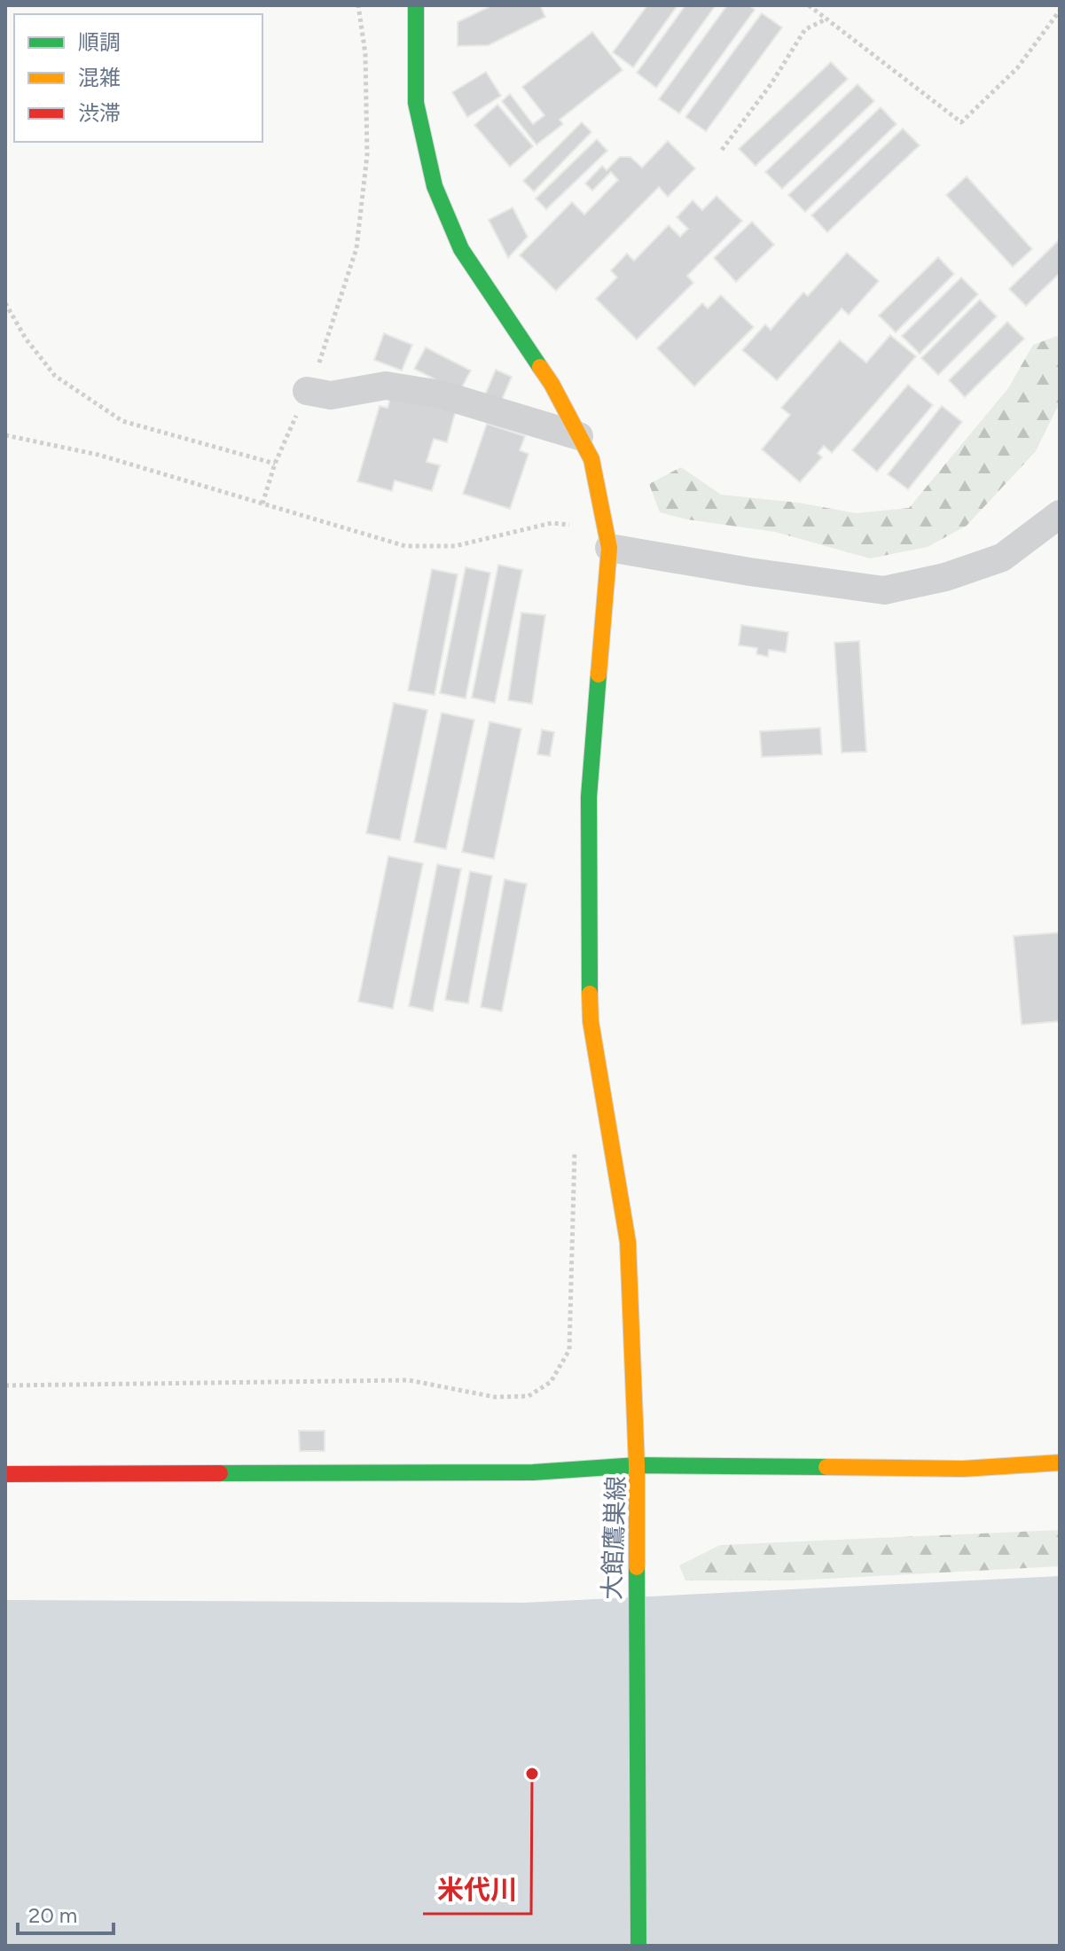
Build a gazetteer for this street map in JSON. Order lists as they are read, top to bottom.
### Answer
{
  "streets": {
    "street": ["大館鷹巣線"]
  },
  "places": ["米代川"],
  "legend": ["順調", "混雑", "渋滞"],
  "scale_bar": "20 m"
}
